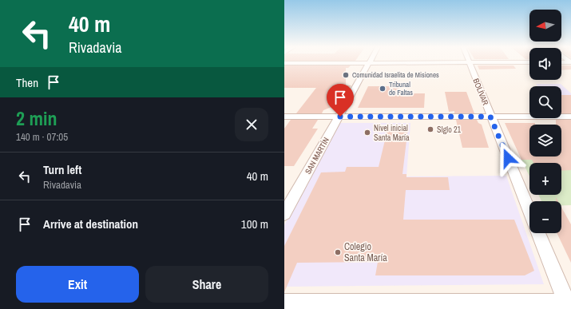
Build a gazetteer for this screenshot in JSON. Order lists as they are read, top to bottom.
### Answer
{
  "streets": {
    "street": ["BOLÍVAR", "SAN MARTÍN"]
  },
  "places": [
    "Comunidad Israelita de Misiones",
    "Tribunal de Faltas",
    "SIglo 21",
    "Nivel inicial Santa María",
    "Colegio Santa María"
  ],
  "north": "left",
  "page": {
    "turn": ["40 m", "Rivadavia"],
    "map_buttons": ["+", "−"],
    "then": "Then",
    "heading": ["2 min", "140 m · 07:05"],
    "list": [
      {
        "name": "Turn left",
        "note": "Rivadavia",
        "value": "40 m"
      },
      {
        "name": "Arrive at destination",
        "value": "100 m"
      }
    ],
    "buttons": ["Exit", "Share"]
  }
}
